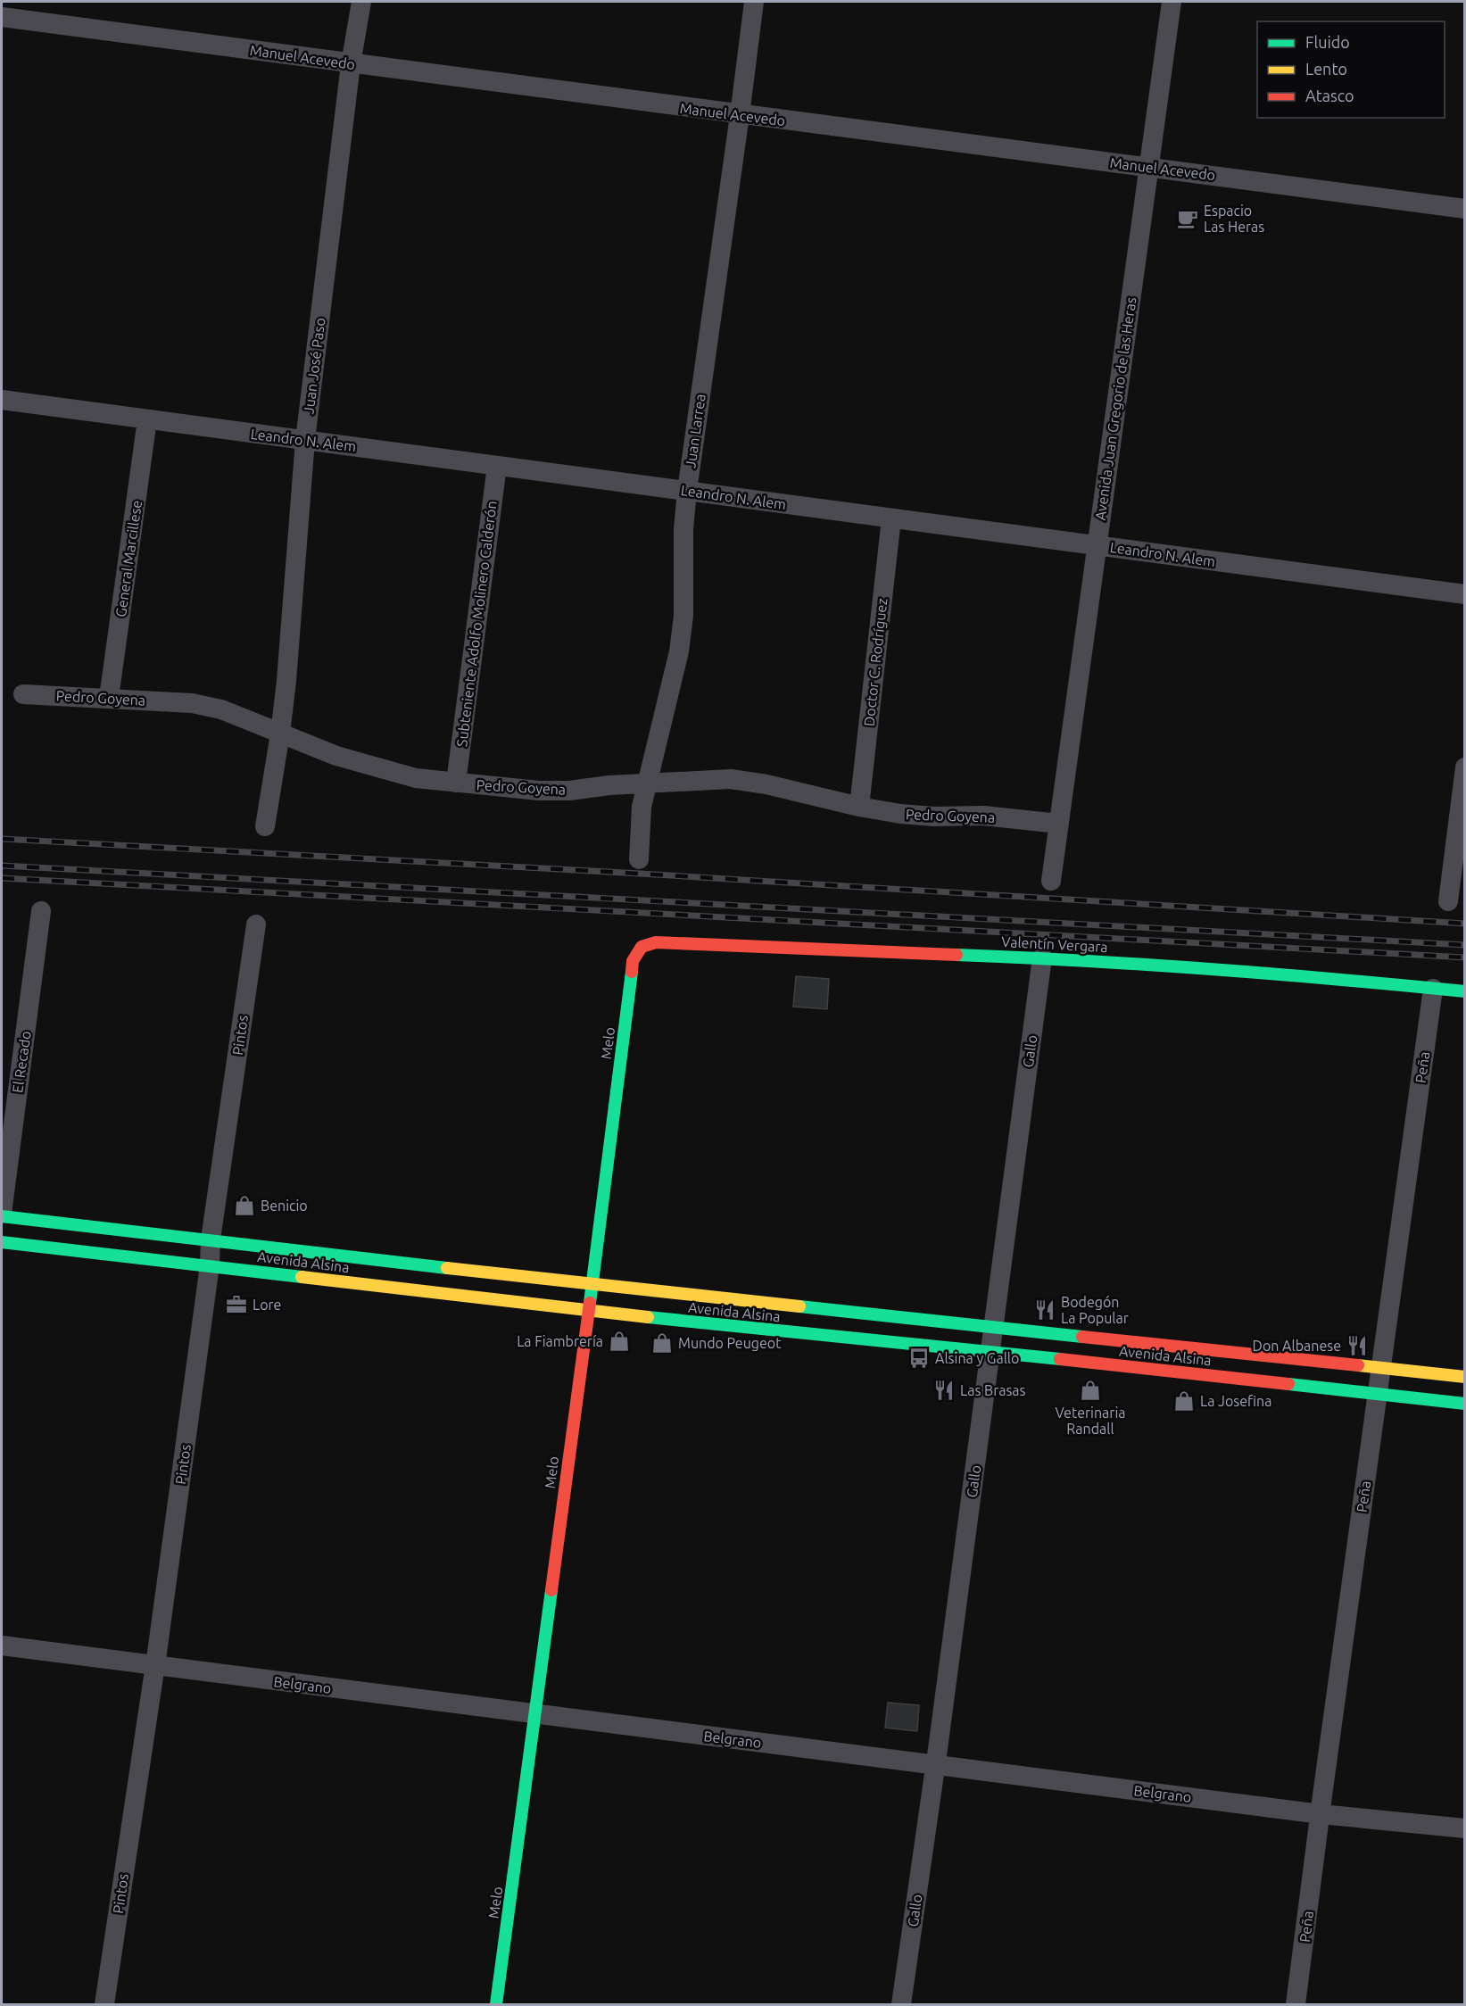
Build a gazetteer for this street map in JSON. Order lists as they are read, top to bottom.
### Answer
{
  "streets": {
    "main road": ["Valentín Vergara", "Melo", "Avenida Alsina"],
    "street": [
      "Manuel Acevedo",
      "Juan José Paso",
      "Avenida Juan Gregorio de las Heras",
      "Juan Larrea",
      "Leandro N. Alem",
      "General Marcillese",
      "Subteniente Adolfo Molinero Calderón",
      "Doctor C. Rodríguez",
      "Pedro Goyena",
      "Pintos",
      "Gallo",
      "El Recado",
      "Peña",
      "Belgrano"
    ]
  },
  "crossings": [
    ["Manuel Acevedo", "Juan José Paso"],
    ["Manuel Acevedo", "Avenida Juan Gregorio de las Heras"],
    ["Manuel Acevedo", "Juan Larrea"],
    ["Juan José Paso", "Leandro N. Alem"],
    ["Juan José Paso", "Pedro Goyena"],
    ["Avenida Juan Gregorio de las Heras", "Leandro N. Alem"],
    ["Avenida Juan Gregorio de las Heras", "Pedro Goyena"],
    ["Juan Larrea", "Leandro N. Alem"],
    ["Juan Larrea", "Pedro Goyena"],
    ["Leandro N. Alem", "General Marcillese"],
    ["Leandro N. Alem", "Subteniente Adolfo Molinero Calderón"],
    ["Leandro N. Alem", "Doctor C. Rodríguez"],
    ["General Marcillese", "Pedro Goyena"],
    ["Subteniente Adolfo Molinero Calderón", "Pedro Goyena"],
    ["Doctor C. Rodríguez", "Pedro Goyena"],
    ["Valentín Vergara", "Melo"],
    ["Valentín Vergara", "Gallo"],
    ["Valentín Vergara", "Peña"],
    ["Pintos", "Avenida Alsina"],
    ["Pintos", "Belgrano"],
    ["Melo", "Avenida Alsina"],
    ["Melo", "Belgrano"],
    ["Gallo", "Avenida Alsina"],
    ["Gallo", "Belgrano"],
    ["El Recado", "Avenida Alsina"],
    ["Peña", "Avenida Alsina"],
    ["Peña", "Belgrano"]
  ],
  "places": {
    "cafe": ["Espacio Las Heras"],
    "shop": [
      "Benicio",
      "La Fiambrería",
      "Mundo Peugeot",
      "Veterinaria Randall",
      "La Josefina"
    ],
    "office": ["Lore"],
    "restaurant": ["Bodegón La Popular", "Don Albanese", "Las Brasas"],
    "bus stop": ["Alsina y Gallo"]
  },
  "legend": ["Fluido", "Lento", "Atasco"]
}
